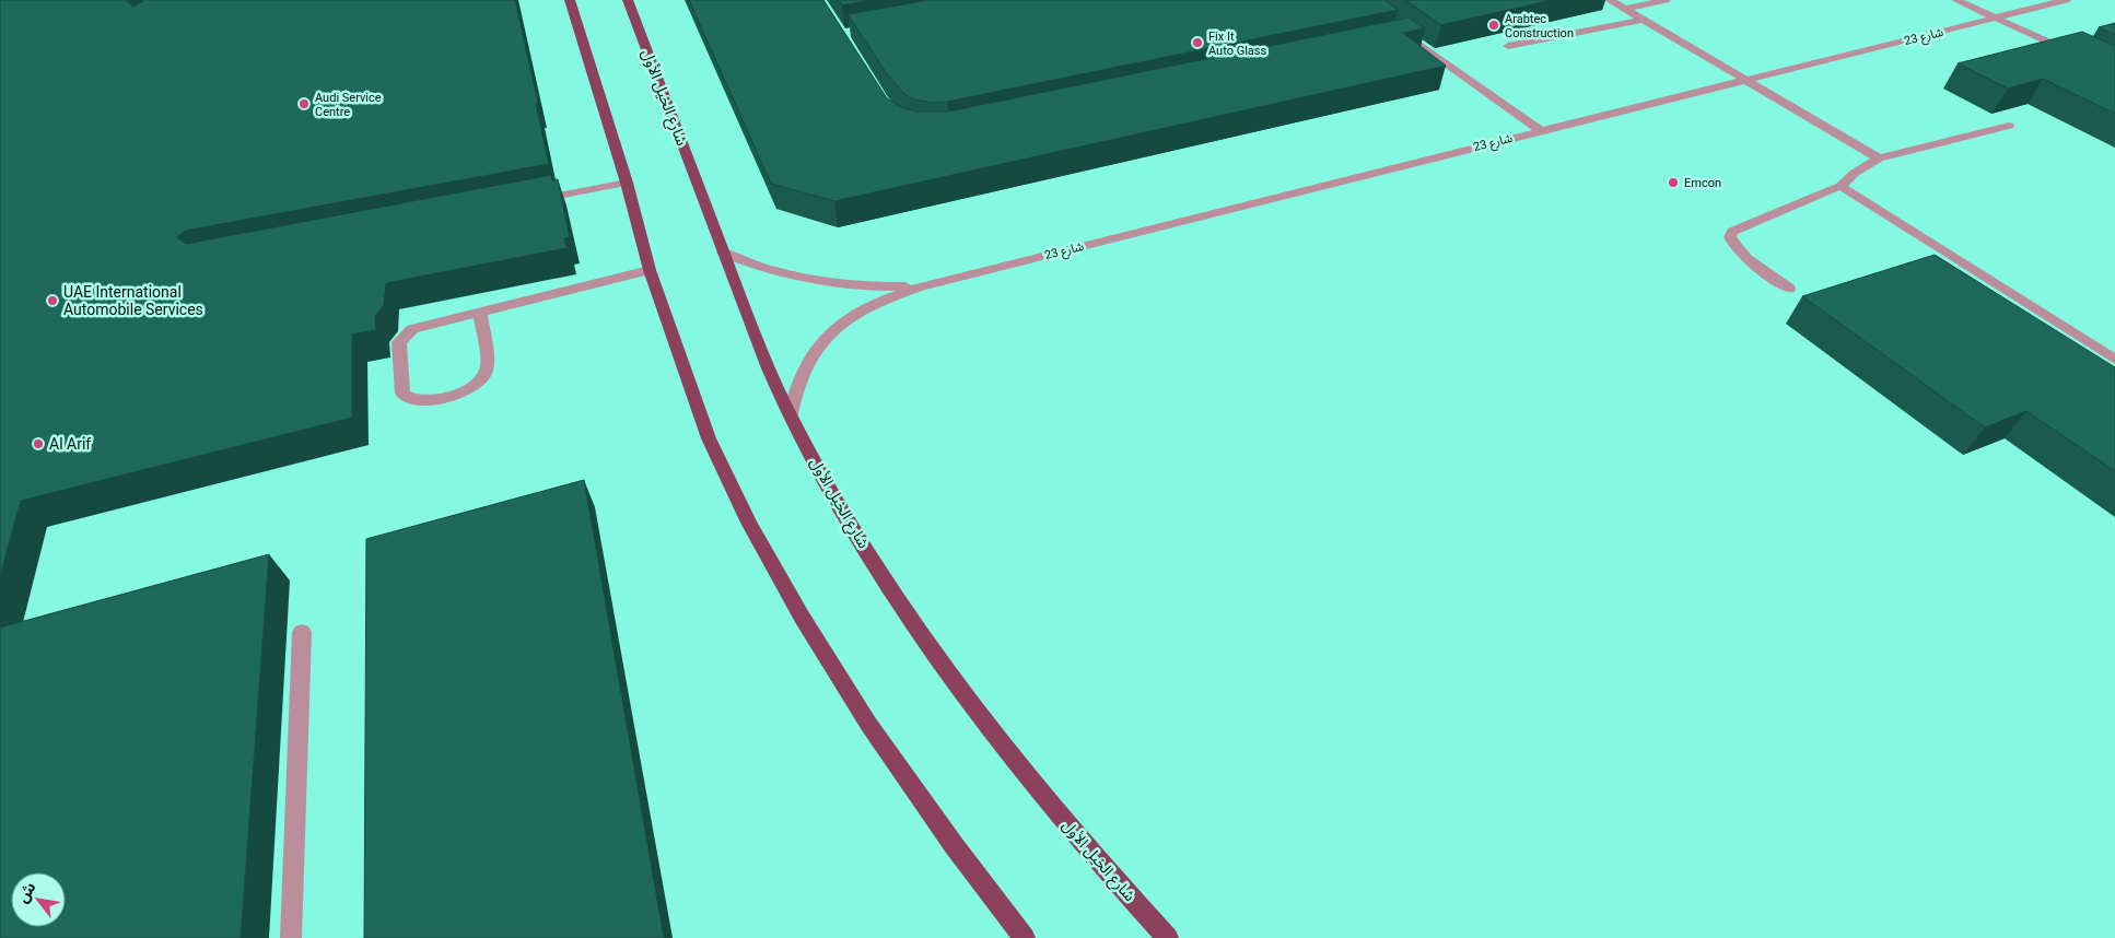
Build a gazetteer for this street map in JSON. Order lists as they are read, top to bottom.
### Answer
{
  "streets": {
    "main road": ["شارع الخيل الأول"],
    "lane": ["شارع 23"]
  },
  "crossings": [
    ["شارع 23", "شارع الخيل الأول"]
  ],
  "places": [
    "Arabtec Construction",
    "Fix It Auto Glass",
    "Audi Service Centre",
    "Emcon",
    "UAE International Automobile Services",
    "Al Arif"
  ],
  "north": "top left"
}
